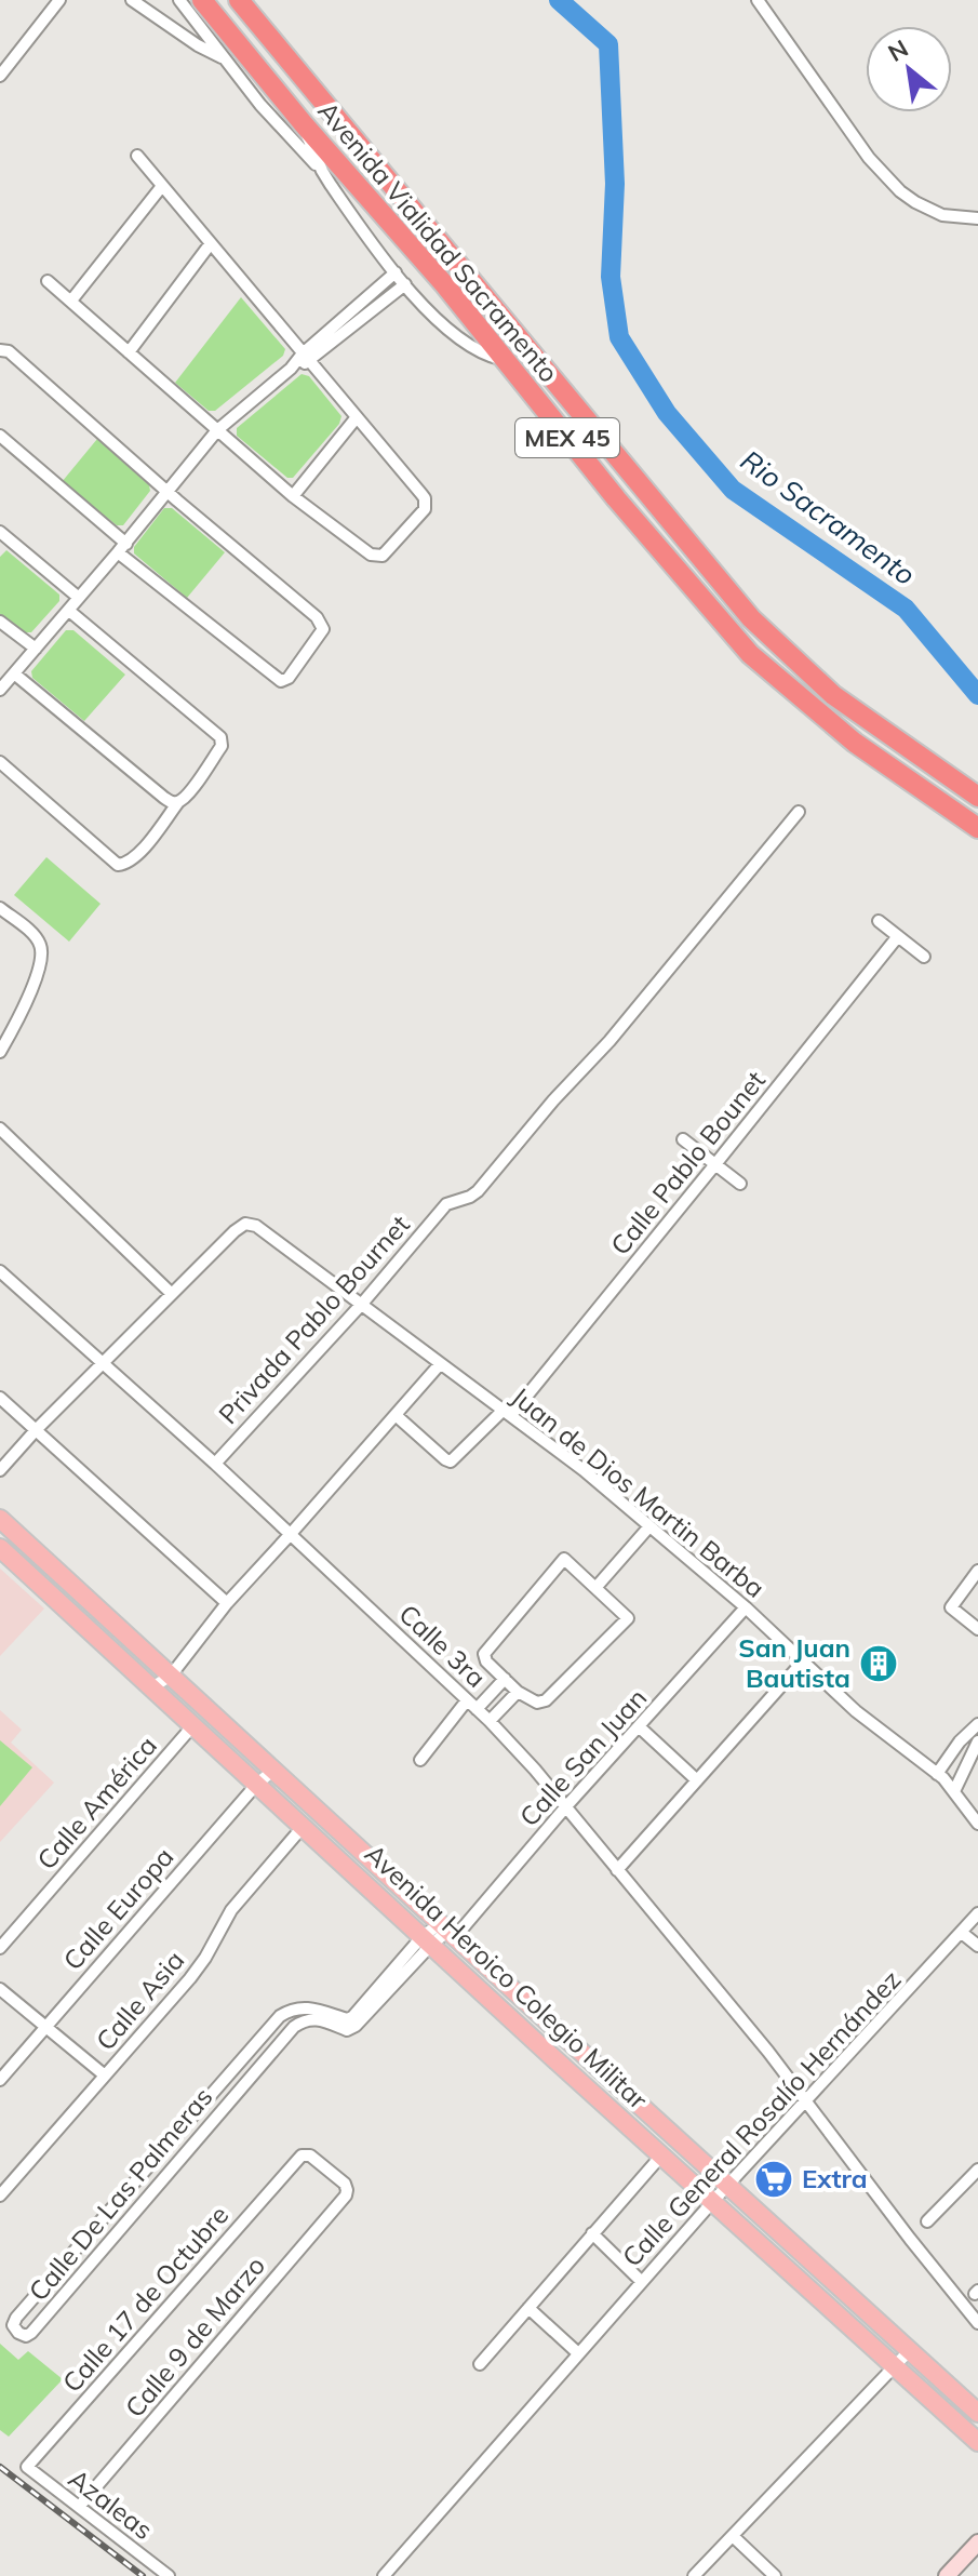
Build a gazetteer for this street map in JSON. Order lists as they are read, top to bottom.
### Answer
{
  "streets": {
    "highway": ["Avenida Vialidad Sacramento", "MEX 45"],
    "main road": ["Avenida Heroico Colegio Militar"],
    "street": [
      "Calle Pablo Bounet",
      "Privada Pablo Bournet",
      "Juan de Dios Martin Barba",
      "Calle 3ra",
      "Calle San Juan",
      "Calle América",
      "Calle Europa",
      "Calle Asia",
      "Calle General Rosalío Hernández",
      "Calle De Las Palmeras",
      "Calle 17 de Octubre",
      "Calle 9 de Marzo",
      "Azaleas"
    ]
  },
  "crossings": [
    ["Calle Pablo Bounet", "Juan de Dios Martin Barba"],
    ["Privada Pablo Bournet", "Juan de Dios Martin Barba"],
    ["Privada Pablo Bournet", "Calle 3ra"],
    ["Juan de Dios Martin Barba", "Calle San Juan"],
    ["Calle 3ra", "Calle San Juan"],
    ["Calle 3ra", "Calle General Rosalío Hernández"],
    ["Calle San Juan", "Avenida Heroico Colegio Militar"],
    ["Calle América", "Avenida Heroico Colegio Militar"],
    ["Calle Europa", "Avenida Heroico Colegio Militar"],
    ["Avenida Heroico Colegio Militar", "Calle Asia"],
    ["Avenida Heroico Colegio Militar", "Calle General Rosalío Hernández"],
    ["Calle 17 de Octubre", "Calle 9 de Marzo"],
    ["Calle 17 de Octubre", "Azaleas"],
    ["Calle 9 de Marzo", "Azaleas"]
  ],
  "water": ["Rio Sacramento"],
  "places": {
    "building": ["San Juan Bautista"],
    "supermarket": ["Extra"]
  },
  "north": "top left"
}
